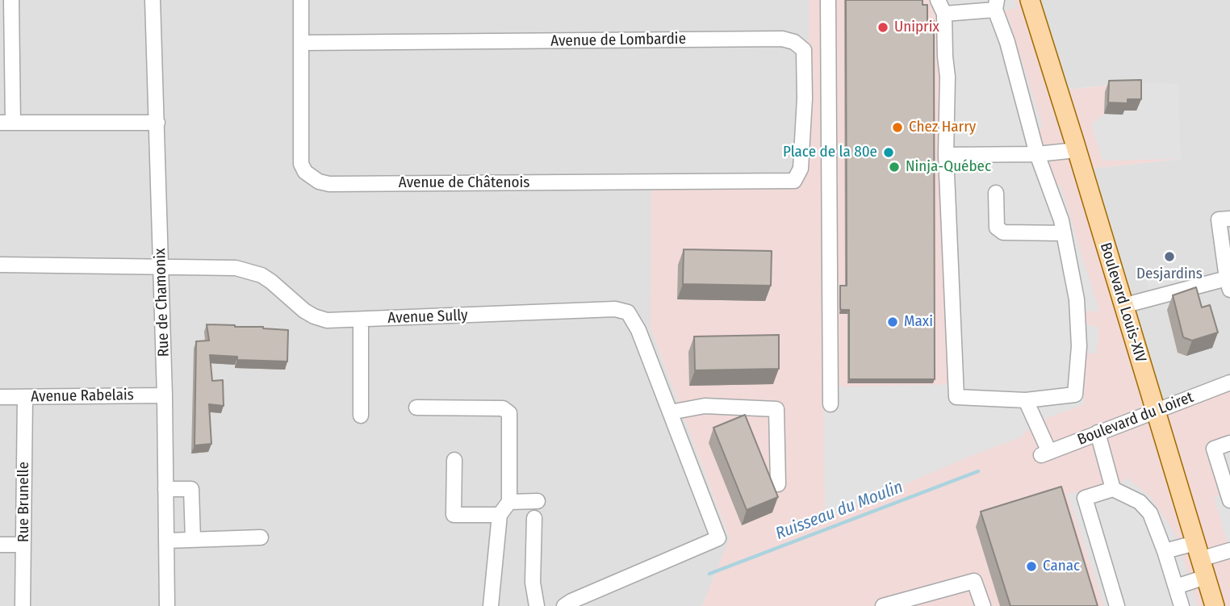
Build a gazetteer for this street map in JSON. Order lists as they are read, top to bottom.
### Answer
{
  "streets": {
    "main road": ["Boulevard Louis-XIV"],
    "street": [
      "Avenue de Lombardie",
      "Avenue de Châtenois",
      "Rue de Chamonix",
      "Avenue Sully",
      "Avenue Rabelais",
      "Boulevard du Loiret",
      "Rue Brunelle"
    ]
  },
  "crossings": [
    ["Avenue de Lombardie", "Avenue de Châtenois"],
    ["Rue de Chamonix", "Avenue Sully"],
    ["Rue de Chamonix", "Avenue Rabelais"],
    ["Boulevard Louis-XIV", "Boulevard du Loiret"],
    ["Avenue Rabelais", "Rue Brunelle"]
  ],
  "water": ["Ruisseau du Moulin"],
  "places": [
    "Uniprix",
    "Chez Harry",
    "Place de la 80e",
    "Ninja-Québec",
    "Desjardins",
    "Maxi",
    "Canac"
  ]
}
